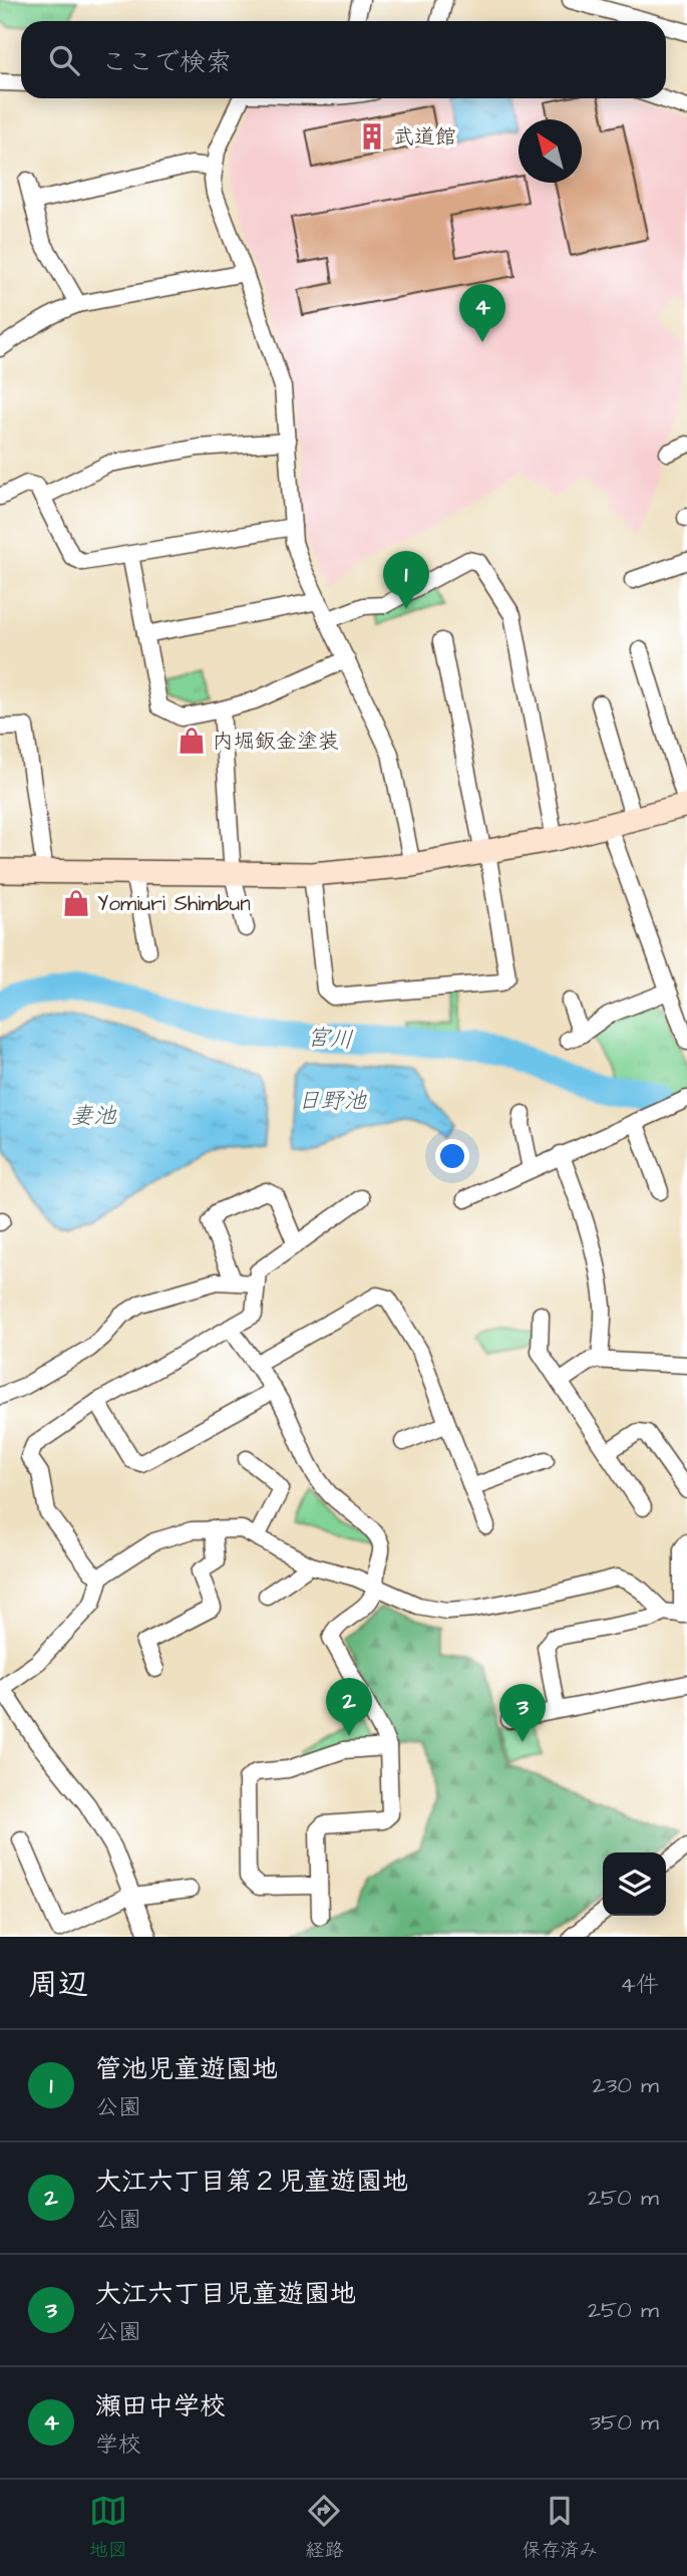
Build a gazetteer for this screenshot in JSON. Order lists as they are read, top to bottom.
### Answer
{
  "water": ["宮川", "日野池", "妻池"],
  "places": {
    "building": ["武道館"],
    "shop": ["内堀鈑金塗装", "Yomiuri Shimbun"]
  },
  "north": "top left",
  "page": {
    "search": "ここで検索",
    "pins": [
      "4",
      "1",
      "2",
      "3"
    ],
    "heading": ["周辺", "4件"],
    "list": [
      {
        "mark": "1",
        "name": "管池児童遊園地",
        "note": "公園",
        "value": "230 m"
      },
      {
        "mark": "2",
        "name": "大江六丁目第２児童遊園地",
        "note": "公園",
        "value": "250 m"
      },
      {
        "mark": "3",
        "name": "大江六丁目児童遊園地",
        "note": "公園",
        "value": "250 m"
      },
      {
        "mark": "4",
        "name": "瀬田中学校",
        "note": "学校",
        "value": "350 m"
      }
    ],
    "nav": ["地図", "経路", "保存済み"]
  }
}
